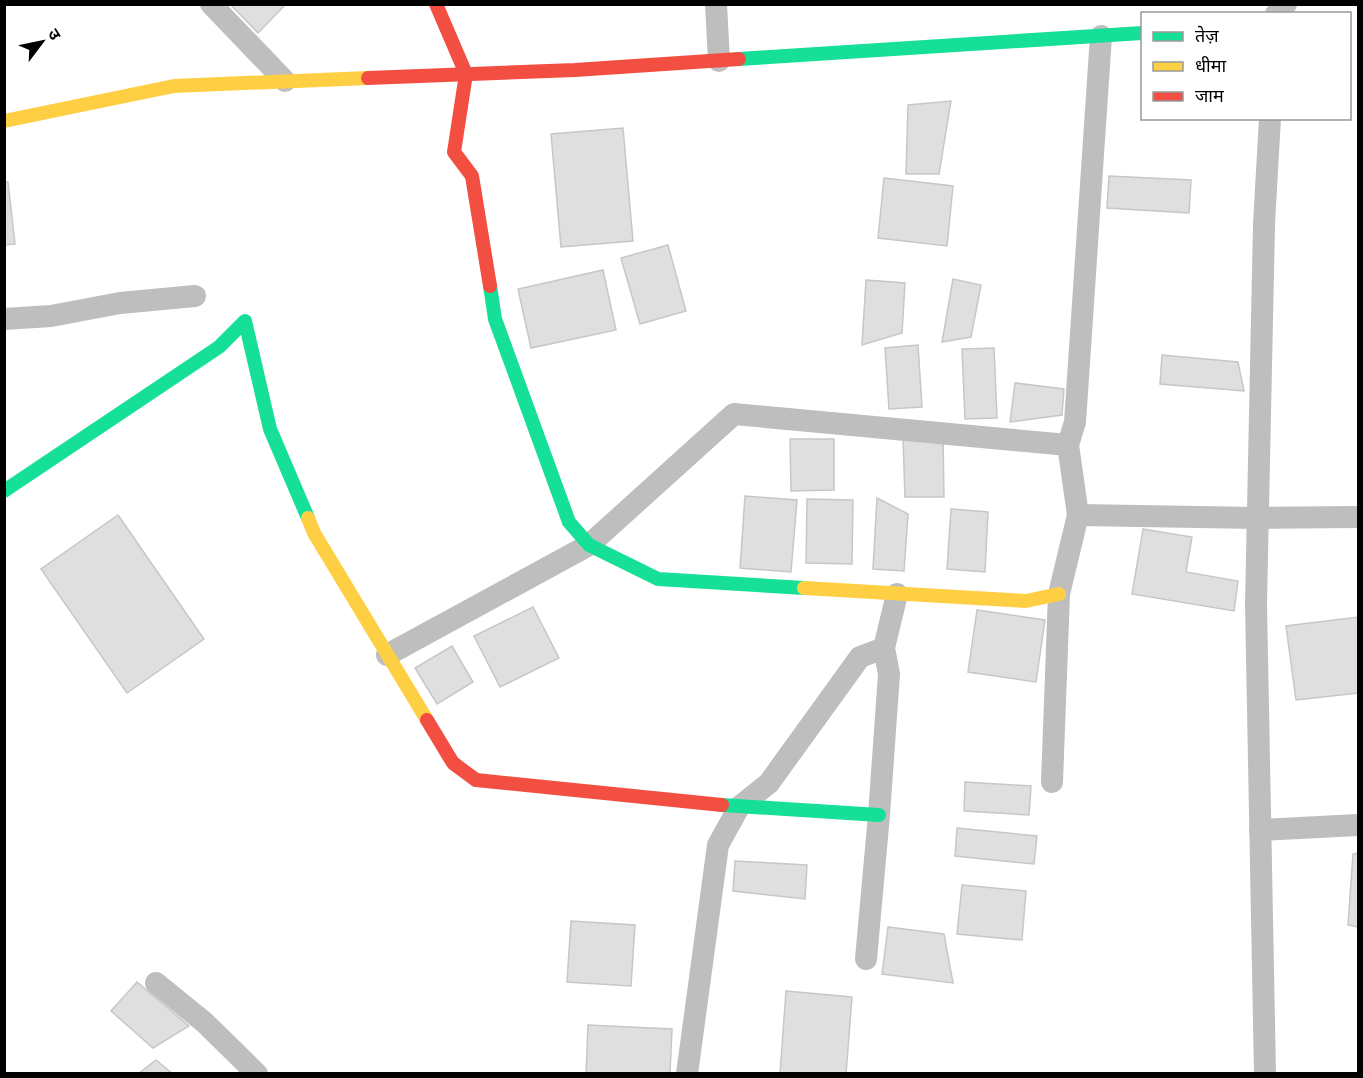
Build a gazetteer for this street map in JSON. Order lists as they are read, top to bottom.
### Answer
{
  "legend": ["तेज़", "धीमा", "जाम"],
  "north": "top right"
}
